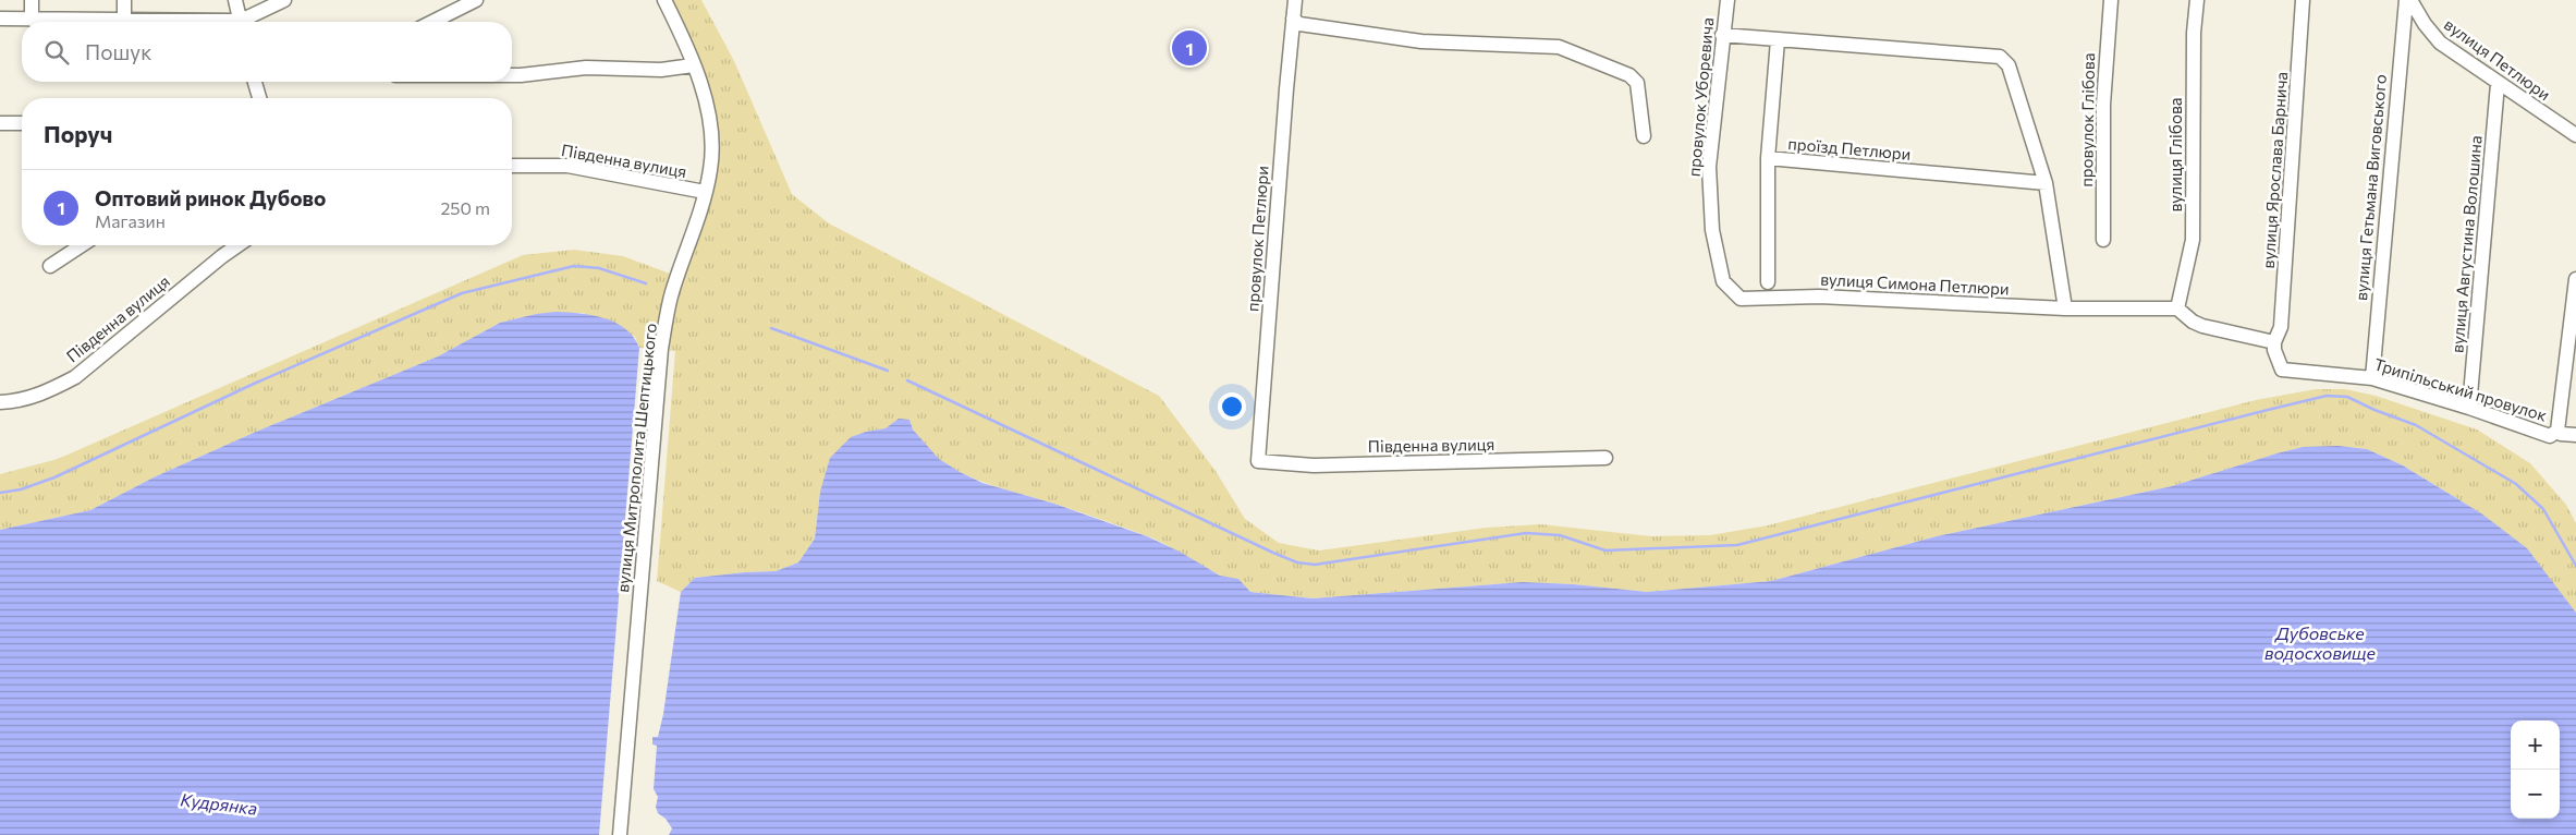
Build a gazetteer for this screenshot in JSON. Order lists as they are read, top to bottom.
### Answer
{
  "streets": {
    "street": [
      "вулиця Петлюри",
      "провулок Уборевича",
      "провулок Глібова",
      "проїзд Петлюри",
      "вулиця Глібова",
      "Південна вулиця",
      "вулиця Ярослава Барнича",
      "вулиця Гетьмана Виговського",
      "провулок Петлюри",
      "вулиця Августина Волошина",
      "вулиця Симона Петлюри",
      "Трипільський провулок",
      "вулиця Митрополита Шептицького"
    ]
  },
  "crossings": [
    ["вулиця Петлюри", "вулиця Августина Волошина"],
    ["провулок Уборевича", "вулиця Симона Петлюри"],
    ["Південна вулиця", "провулок Петлюри"],
    ["Південна вулиця", "вулиця Митрополита Шептицького"],
    ["вулиця Ярослава Барнича", "Трипільський провулок"],
    ["вулиця Гетьмана Виговського", "Трипільський провулок"],
    ["вулиця Августина Волошина", "Трипільський провулок"]
  ],
  "water": ["Дубовське водосховище", "Кудрянка"],
  "page": {
    "search": "Пошук",
    "pins": "1",
    "heading": "Поруч",
    "list": [
      {
        "mark": "1",
        "name": "Оптовий ринок Дубово",
        "note": "Магазин",
        "value": "250 m"
      }
    ],
    "map_buttons": ["+", "−"]
  }
}
